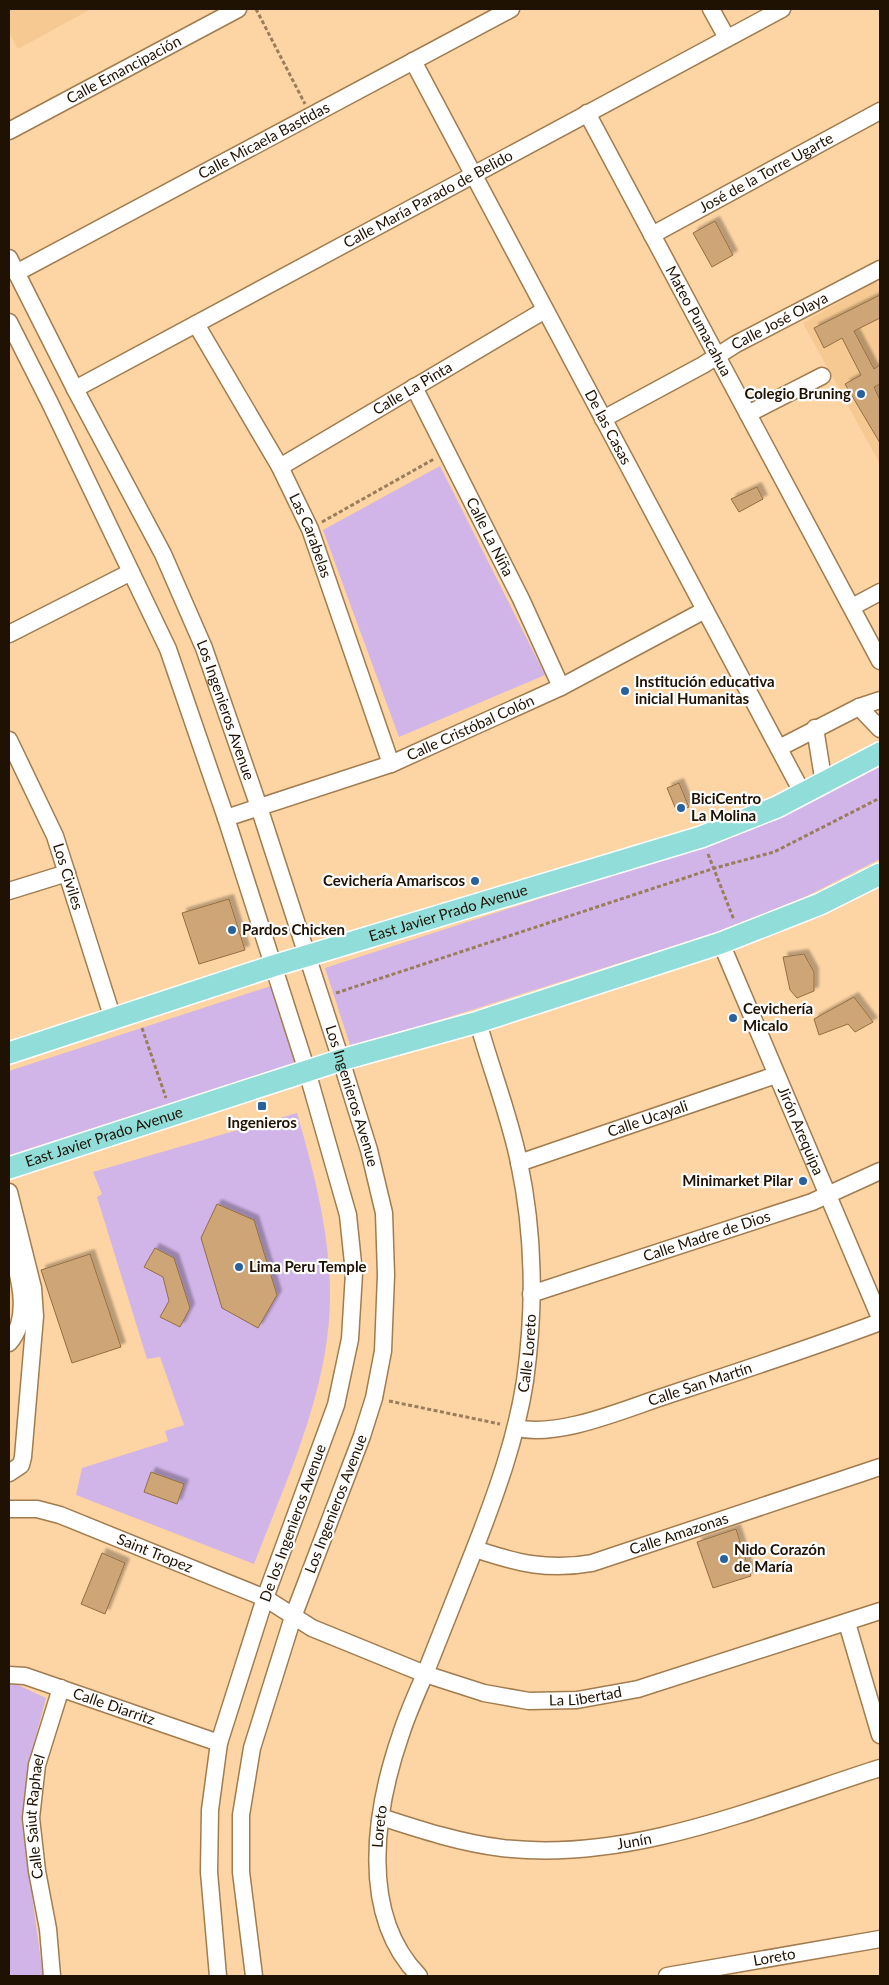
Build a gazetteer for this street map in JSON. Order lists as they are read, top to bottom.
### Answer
{
  "streets": {
    "main road": ["East Javier Prado Avenue"],
    "street": [
      "Calle Emancipación",
      "Calle Micaela Bastidas",
      "José de la Torre Ugarte",
      "Calle María Parado de Belido",
      "Mateo Pumacahua",
      "Calle José Olaya",
      "Calle La Pinta",
      "De las Casas",
      "Las Carabelas",
      "Calle La Niña",
      "Los Ingenieros Avenue",
      "Calle Cristóbal Colón",
      "Los Civiles",
      "Calle Ucayali",
      "Jirón Arequipa",
      "Calle Madre de Dios",
      "Calle Loreto",
      "Calle San Martín",
      "De los Ingenieros Avenue",
      "Calle Amazonas",
      "Saint Tropez",
      "La Libertad",
      "Calle Diarritz",
      "Calle Saiut Raphael",
      "Loreto",
      "Junín"
    ]
  },
  "crossings": [
    ["Calle Micaela Bastidas", "De las Casas"],
    ["Calle Micaela Bastidas", "Los Ingenieros Avenue"],
    ["José de la Torre Ugarte", "Mateo Pumacahua"],
    ["Calle María Parado de Belido", "Mateo Pumacahua"],
    ["Calle María Parado de Belido", "De las Casas"],
    ["Calle María Parado de Belido", "Las Carabelas"],
    ["Calle María Parado de Belido", "Los Ingenieros Avenue"],
    ["Mateo Pumacahua", "Calle José Olaya"],
    ["Calle José Olaya", "De las Casas"],
    ["Calle La Pinta", "De las Casas"],
    ["Calle La Pinta", "Las Carabelas"],
    ["Calle La Pinta", "Calle La Niña"],
    ["De las Casas", "Calle Cristóbal Colón"],
    ["De las Casas", "East Javier Prado Avenue"],
    ["Las Carabelas", "Calle Cristóbal Colón"],
    ["Calle La Niña", "Calle Cristóbal Colón"],
    ["Los Ingenieros Avenue", "Calle Cristóbal Colón"],
    ["Los Ingenieros Avenue", "East Javier Prado Avenue"],
    ["Los Ingenieros Avenue", "Saint Tropez"],
    ["Los Ingenieros Avenue", "La Libertad"],
    ["Los Civiles", "East Javier Prado Avenue"],
    ["East Javier Prado Avenue", "Jirón Arequipa"],
    ["East Javier Prado Avenue", "Calle Loreto"],
    ["East Javier Prado Avenue", "De los Ingenieros Avenue"],
    ["Calle Ucayali", "Jirón Arequipa"],
    ["Calle Ucayali", "Calle Loreto"],
    ["Jirón Arequipa", "Calle Madre de Dios"],
    ["Calle Madre de Dios", "Calle Loreto"],
    ["Calle Loreto", "Calle San Martín"],
    ["Calle Loreto", "Calle Amazonas"],
    ["Calle Loreto", "La Libertad"],
    ["Calle Loreto", "Loreto"],
    ["De los Ingenieros Avenue", "Saint Tropez"],
    ["De los Ingenieros Avenue", "Calle Diarritz"],
    ["Saint Tropez", "La Libertad"],
    ["La Libertad", "Loreto"],
    ["Calle Diarritz", "Calle Saiut Raphael"],
    ["Loreto", "Junín"]
  ],
  "places": {
    "other": [
      "Colegio Bruning",
      "Institución educativa inicial Humanitas",
      "BiciCentro La Molina",
      "Cevichería Amariscos",
      "Pardos Chicken",
      "Cevichería Micalo",
      "Minimarket Pilar",
      "Lima Peru Temple",
      "Nido Corazón de María"
    ],
    "transit": ["Ingenieros"]
  }
}
